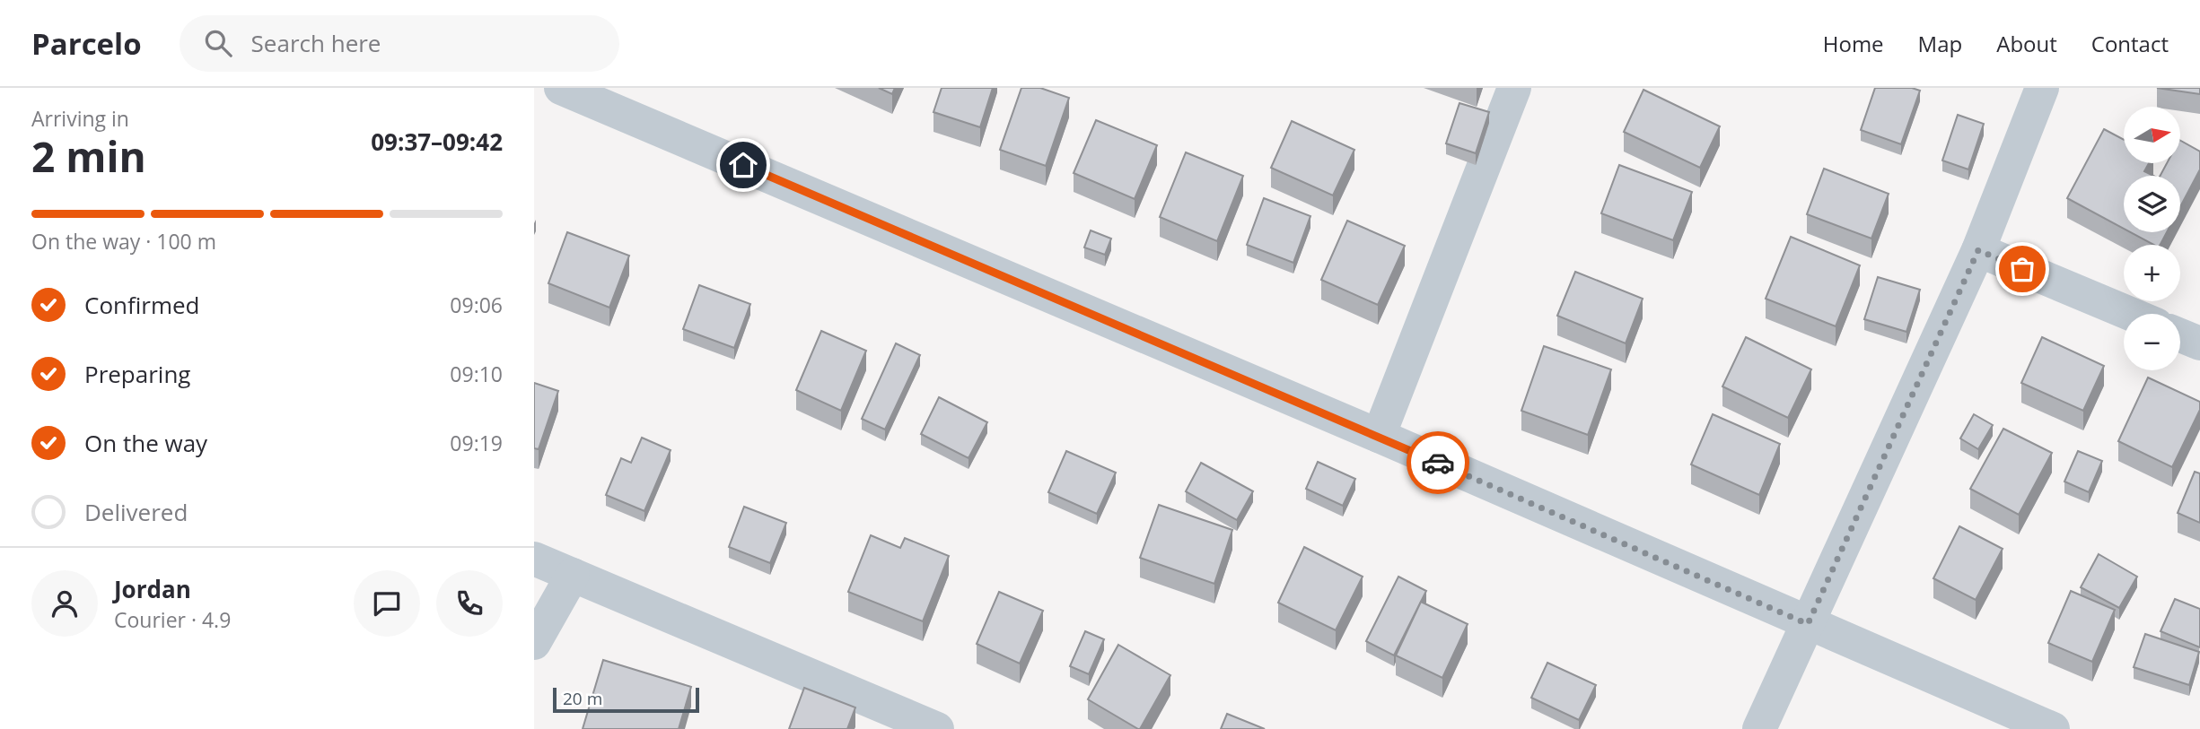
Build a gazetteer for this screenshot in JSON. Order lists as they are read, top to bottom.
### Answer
{
  "scale_bar": "20 m",
  "north": "right",
  "page": {
    "header": "Parcelo",
    "search": "Search here",
    "nav": [
      "Home",
      "Map",
      "About",
      "Contact"
    ],
    "heading": ["2 min", "Arriving in", "09:37–09:42"],
    "panel": ["Jordan", "Courier · 4.9"],
    "map_buttons": ["+", "−"],
    "bar": "On the way · 100 m",
    "list": [
      ["Confirmed", "09:06"],
      ["Preparing", "09:10"],
      ["On the way", "09:19"],
      "Delivered"
    ],
    "scale": "20 m"
  }
}
